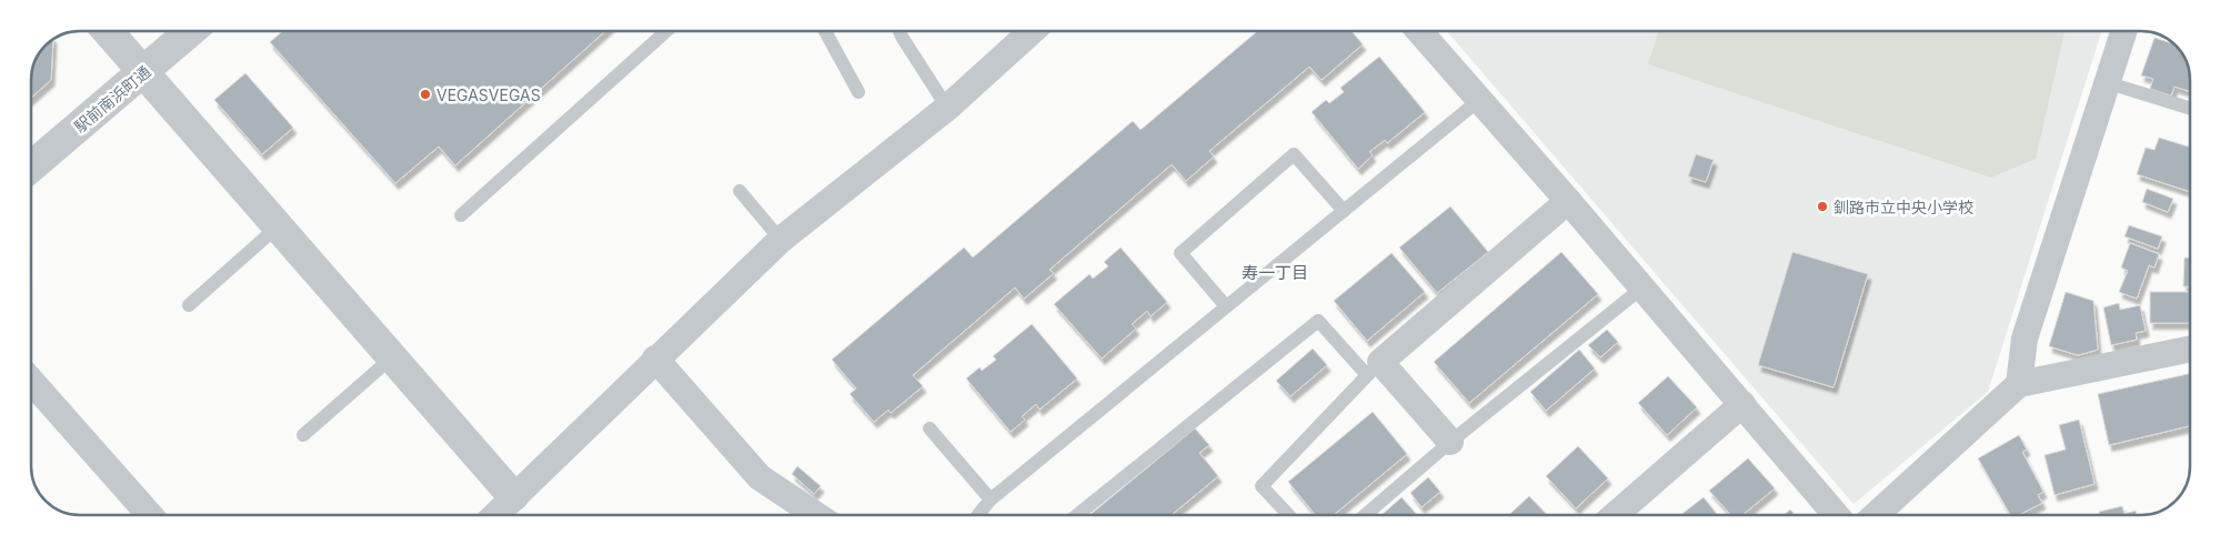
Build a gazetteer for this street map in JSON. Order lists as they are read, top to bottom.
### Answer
{
  "streets": {
    "street": ["駅前南浜町通"]
  },
  "districts": ["寿一丁目"],
  "places": ["VEGASVEGAS", "釧路市立中央小学校"]
}
